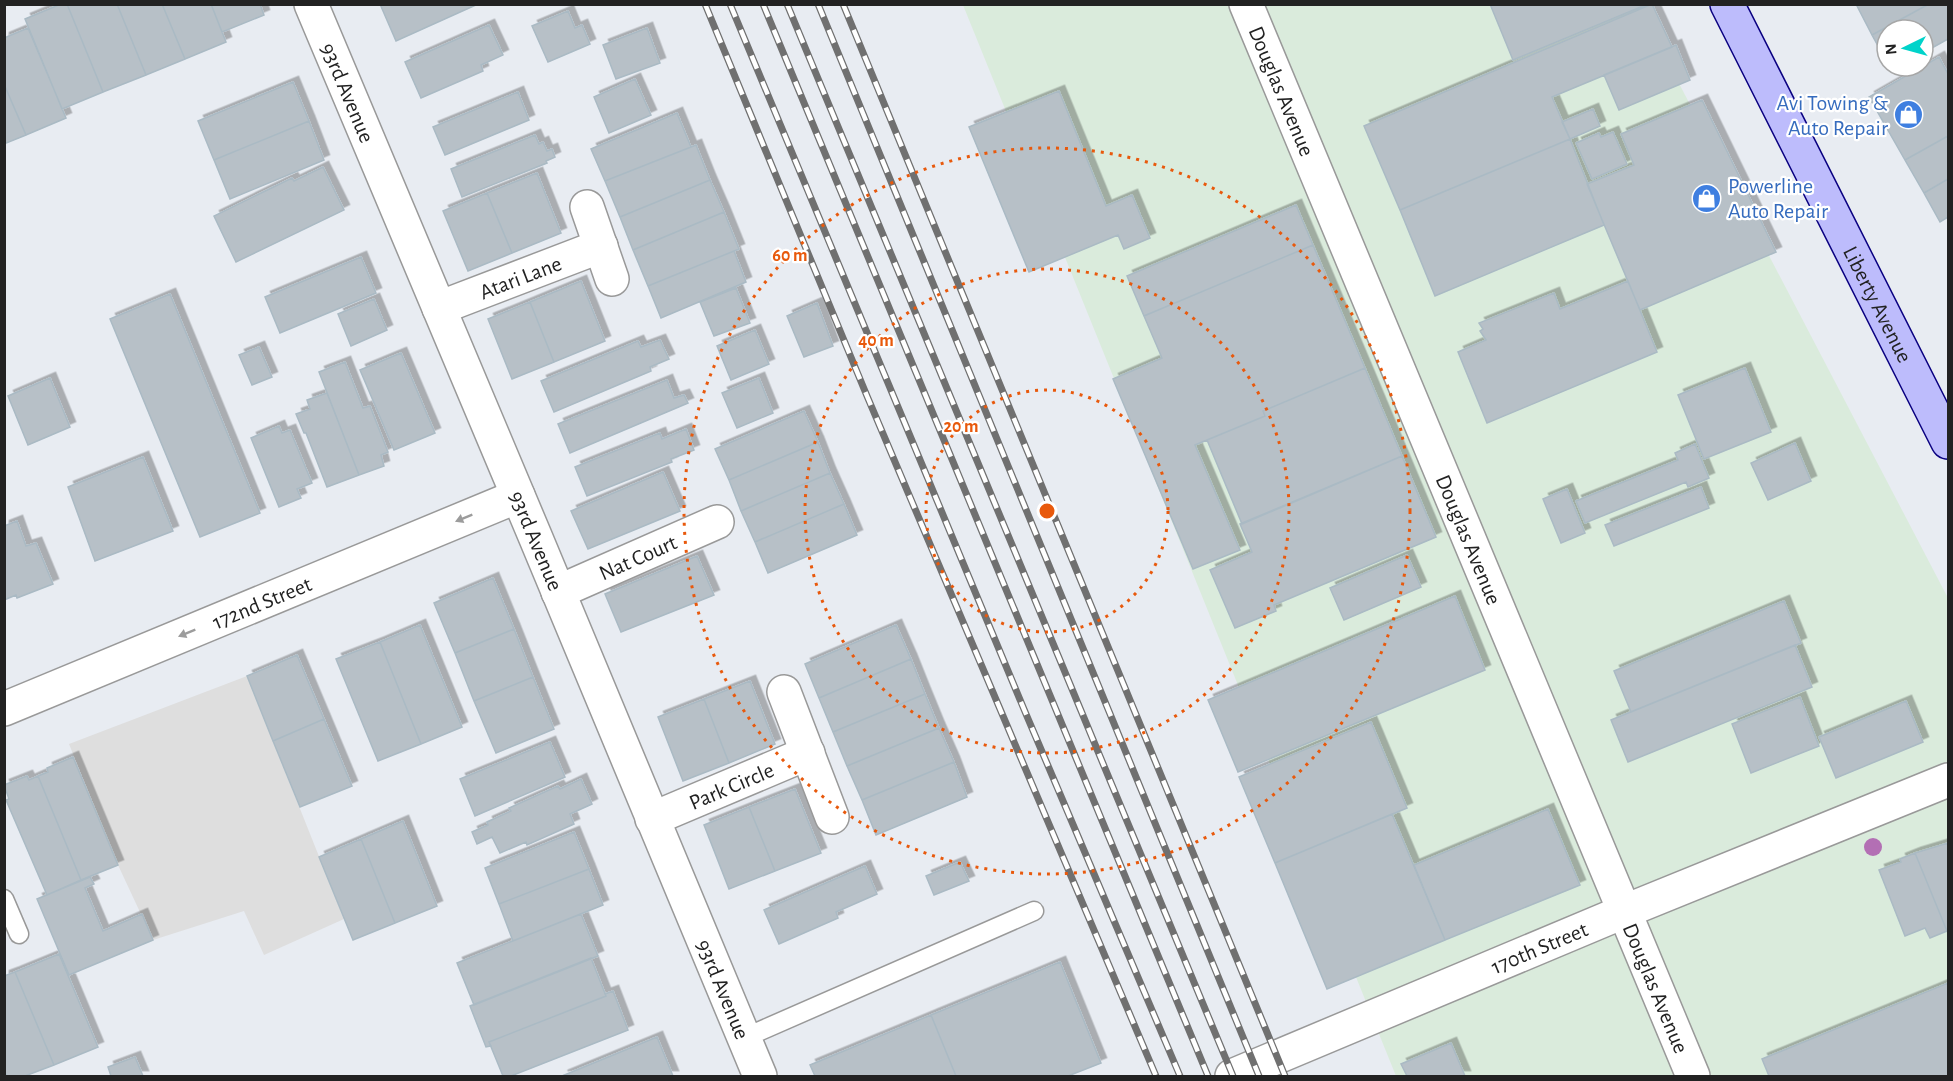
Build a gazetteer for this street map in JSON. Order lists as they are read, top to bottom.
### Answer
{
  "streets": {
    "main road": ["Liberty Avenue"],
    "street": [
      "93rd Avenue",
      "Douglas Avenue",
      "Atari Lane",
      "Nat Court",
      "172nd Street",
      "Park Circle",
      "170th Street"
    ]
  },
  "crossings": [
    ["93rd Avenue", "Atari Lane"],
    ["93rd Avenue", "Nat Court"],
    ["93rd Avenue", "172nd Street"],
    ["93rd Avenue", "Park Circle"],
    ["Douglas Avenue", "170th Street"]
  ],
  "one_way": ["172nd Street"],
  "places": {
    "shop": ["Avi Towing & Auto Repair", "Powerline Auto Repair"]
  },
  "north": "left",
  "rings": ["60 m", "40 m", "20 m"]
}
